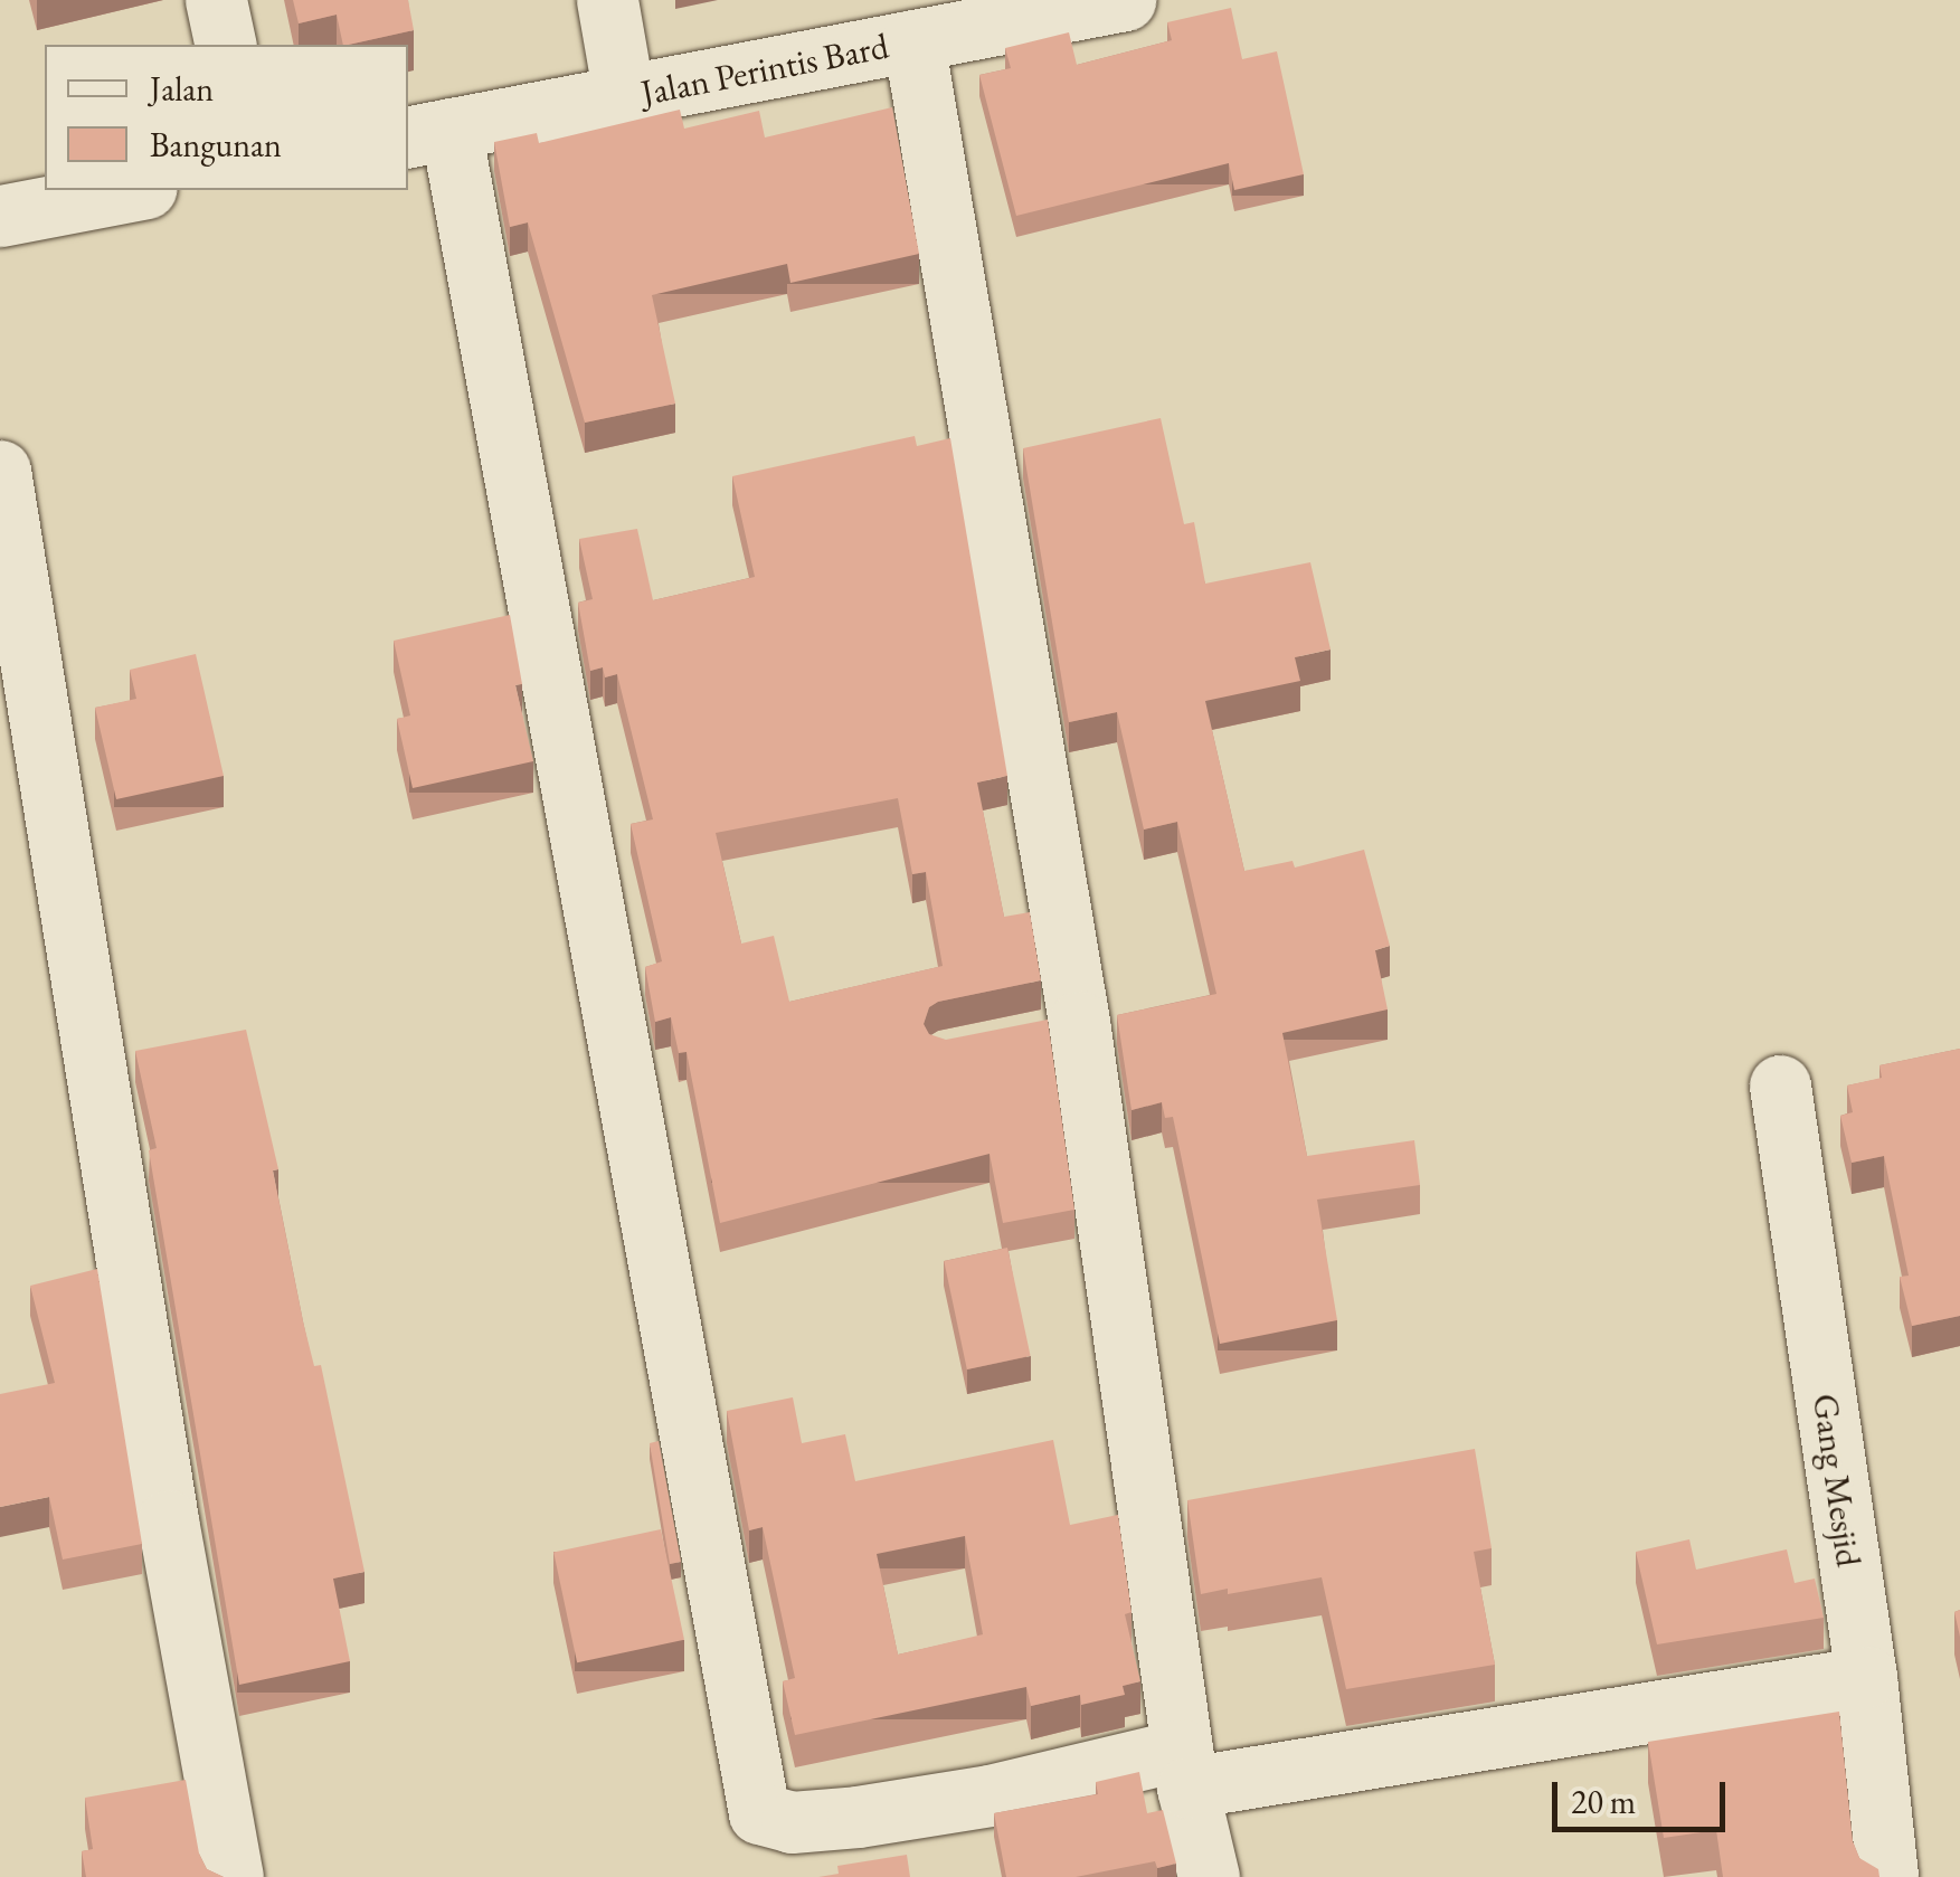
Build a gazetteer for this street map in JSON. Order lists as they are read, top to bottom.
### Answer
{
  "streets": {
    "street": ["Jalan Perintis Bard", "Gang Mesjid"]
  },
  "legend": ["Jalan", "Bangunan"],
  "scale_bar": "20 m"
}
